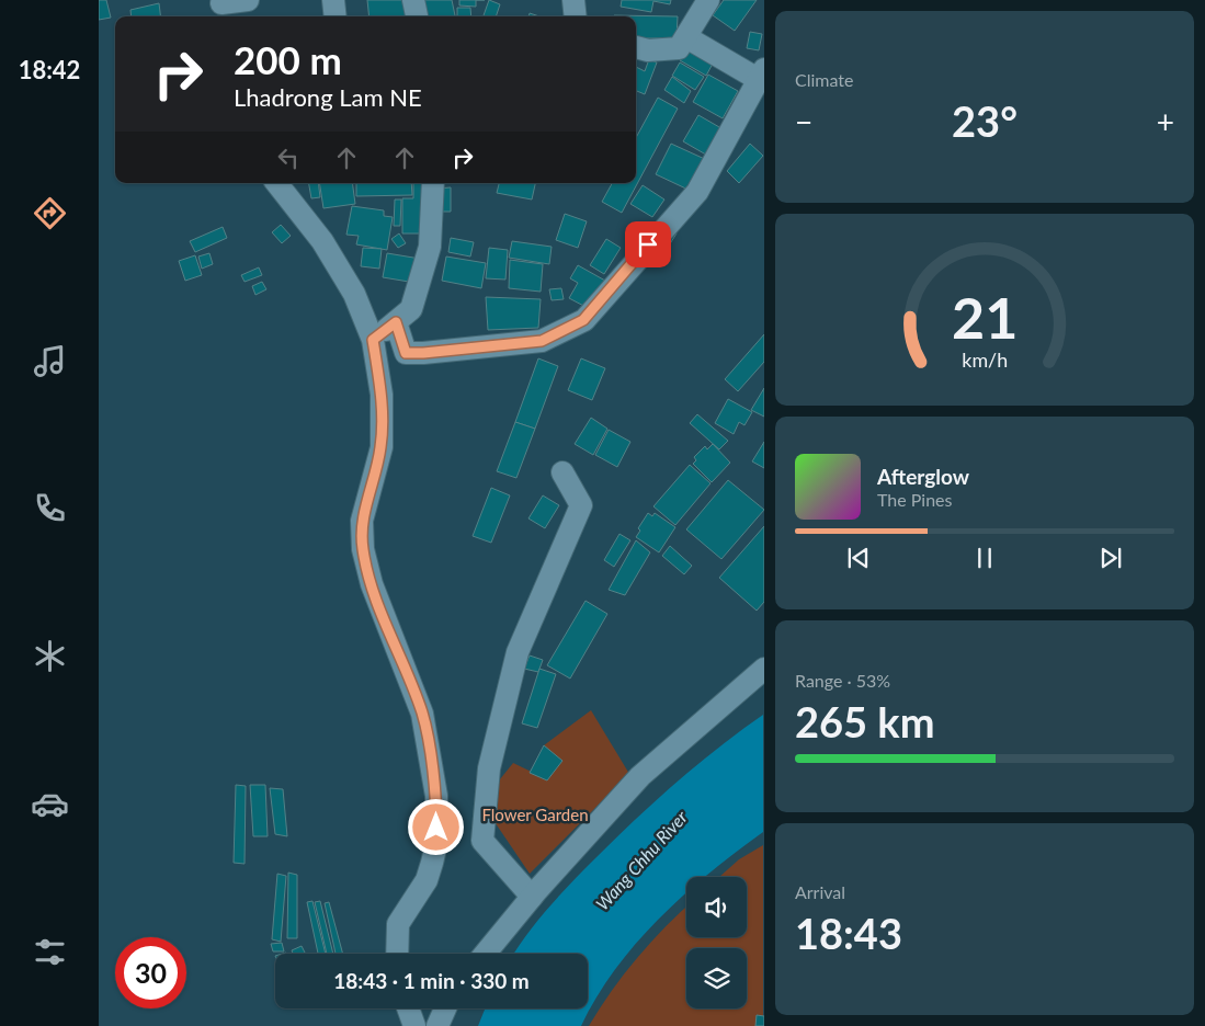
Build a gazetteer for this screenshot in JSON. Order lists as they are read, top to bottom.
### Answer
{
  "water": ["Wang Chhu River"],
  "parks": ["Flower Garden"],
  "page": {
    "tabs": "18:42",
    "tile": [
      "Climate",
      ["Range · 53%", "265 km"],
      ["Arrival", "18:43"]
    ],
    "turn": ["200 m", "Lhadrong Lam NE"],
    "heat": ["−", "23°", "+"],
    "song": ["Afterglow", "The Pines"],
    "limit": "30",
    "trip": "18:43 · 1 min · 330 m",
    "gauge": ["21", "km/h"]
  }
}
